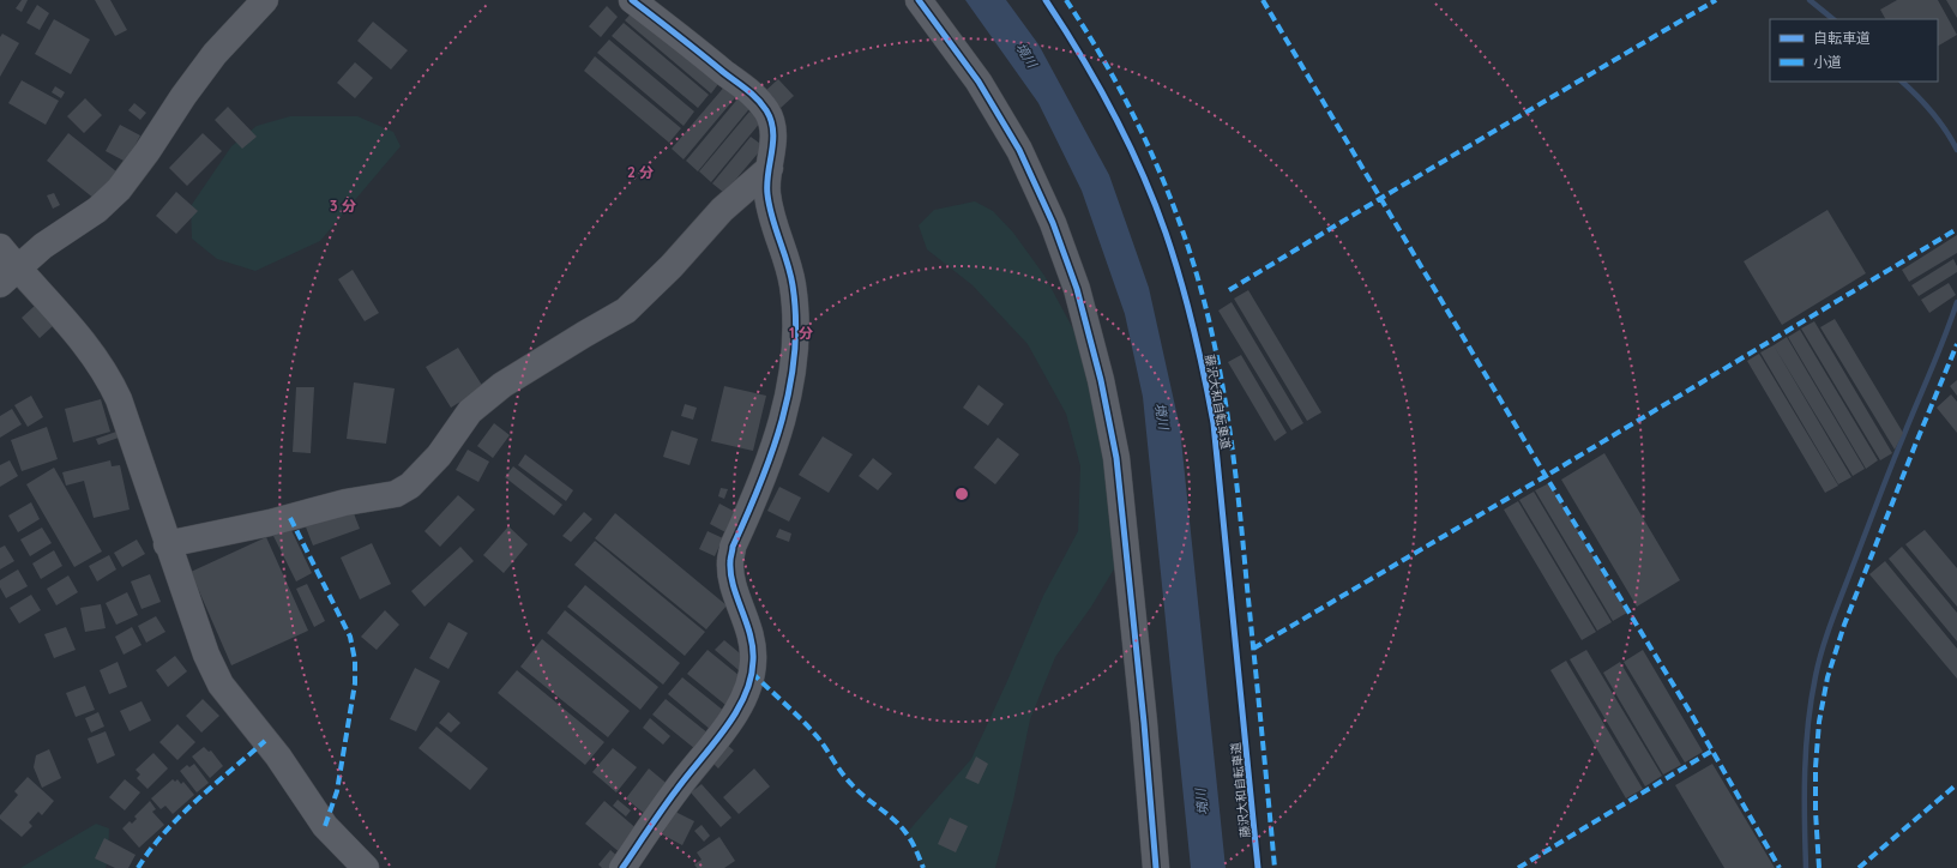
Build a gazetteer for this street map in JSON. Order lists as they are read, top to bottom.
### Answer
{
  "streets": {
    "cycle path": ["藤沢大和自転車道"]
  },
  "water": ["境川"],
  "legend": ["自転車道", "小道"],
  "rings": ["2 分", "3 分", "1 分"]
}
